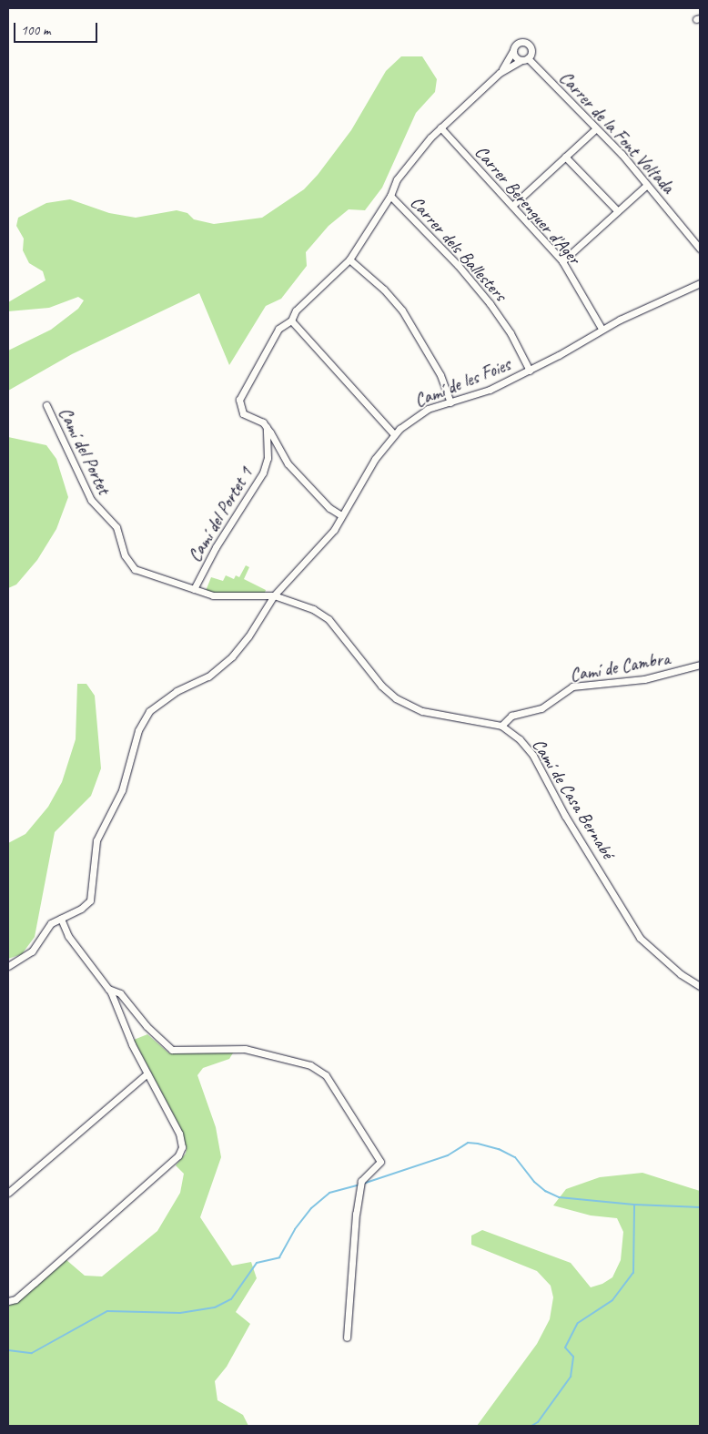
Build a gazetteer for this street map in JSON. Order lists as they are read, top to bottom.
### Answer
{
  "streets": {
    "street": [
      "Carrer de la Font Voltada",
      "Carrer Berenguer d'Ager",
      "Carrer dels Ballesters",
      "Camí de les Foies",
      "Camí del Portet",
      "Camí del Portet 1",
      "Camí de Cambra",
      "Camí de Casa Bernabé"
    ]
  },
  "crossings": [
    ["Carrer Berenguer d'Ager", "Camí de les Foies"],
    ["Carrer dels Ballesters", "Camí de les Foies"],
    ["Camí de les Foies", "Camí del Portet"],
    ["Camí de les Foies", "Camí de Casa Bernabé"],
    ["Camí del Portet", "Camí del Portet 1"],
    ["Camí del Portet", "Camí de Casa Bernabé"],
    ["Camí de Cambra", "Camí de Casa Bernabé"]
  ],
  "scale_bar": "100 m"
}
